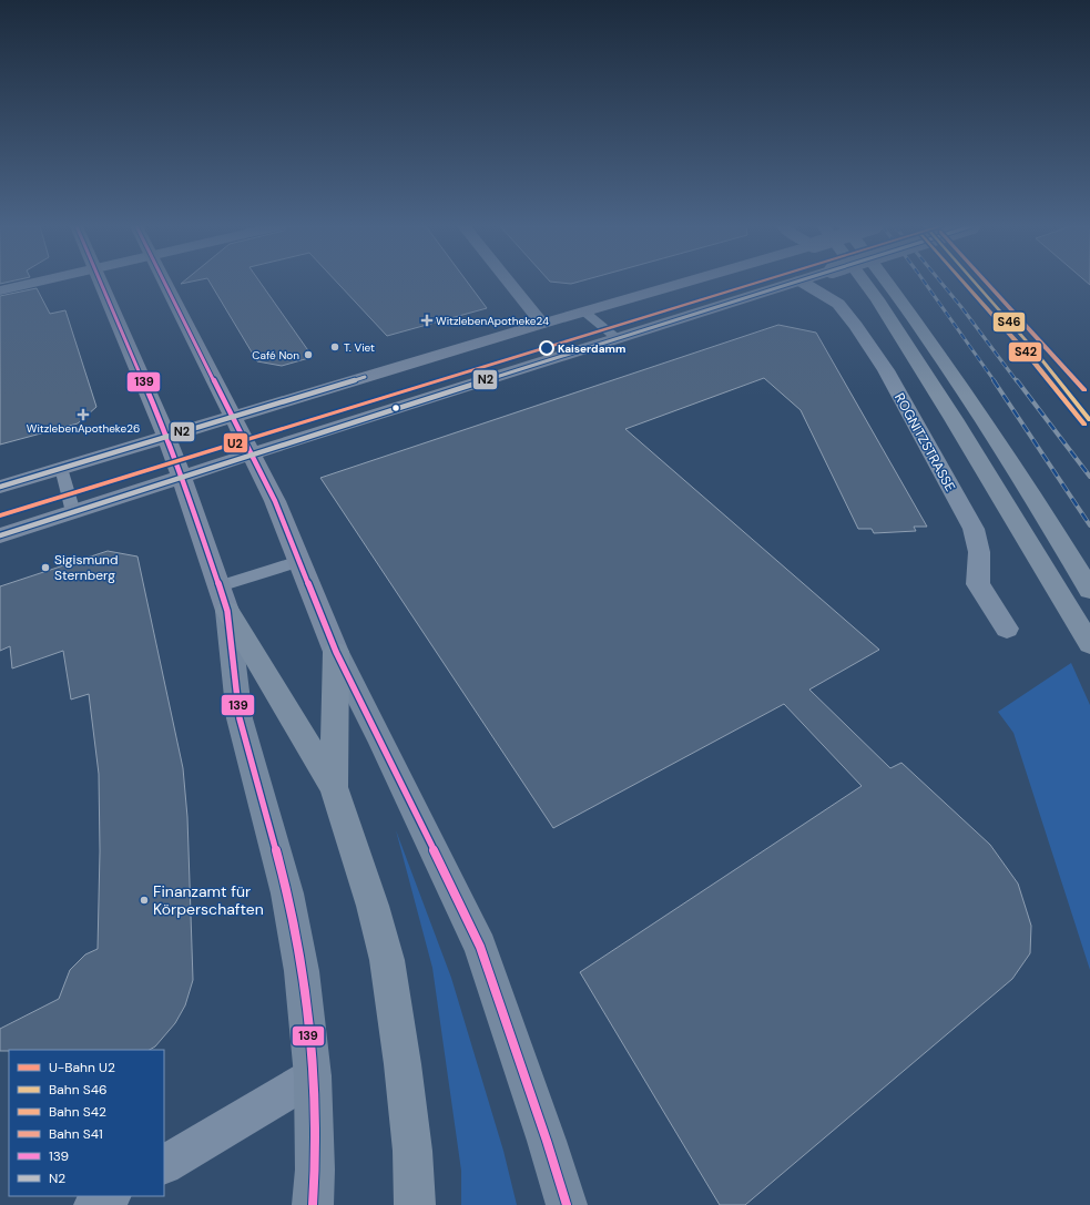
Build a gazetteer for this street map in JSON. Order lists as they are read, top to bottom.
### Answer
{
  "streets": {
    "street": ["ROGNITZSTRASSE"]
  },
  "places": {
    "health": ["WitzlebenApotheke24", "WitzlebenApotheke26"],
    "other": [
      "T. Viet",
      "Kaiserdamm",
      "Café Non",
      "Sigismund Sternberg",
      "Finanzamt für Körperschaften"
    ]
  },
  "lines": [
    "metro line U2",
    "rail line S46",
    "rail line S42",
    "rail line S41",
    "transit line 139",
    "transit line N2"
  ],
  "legend": [
    "U-Bahn U2",
    "Bahn S46",
    "Bahn S42",
    "Bahn S41",
    "139",
    "N2"
  ]
}
